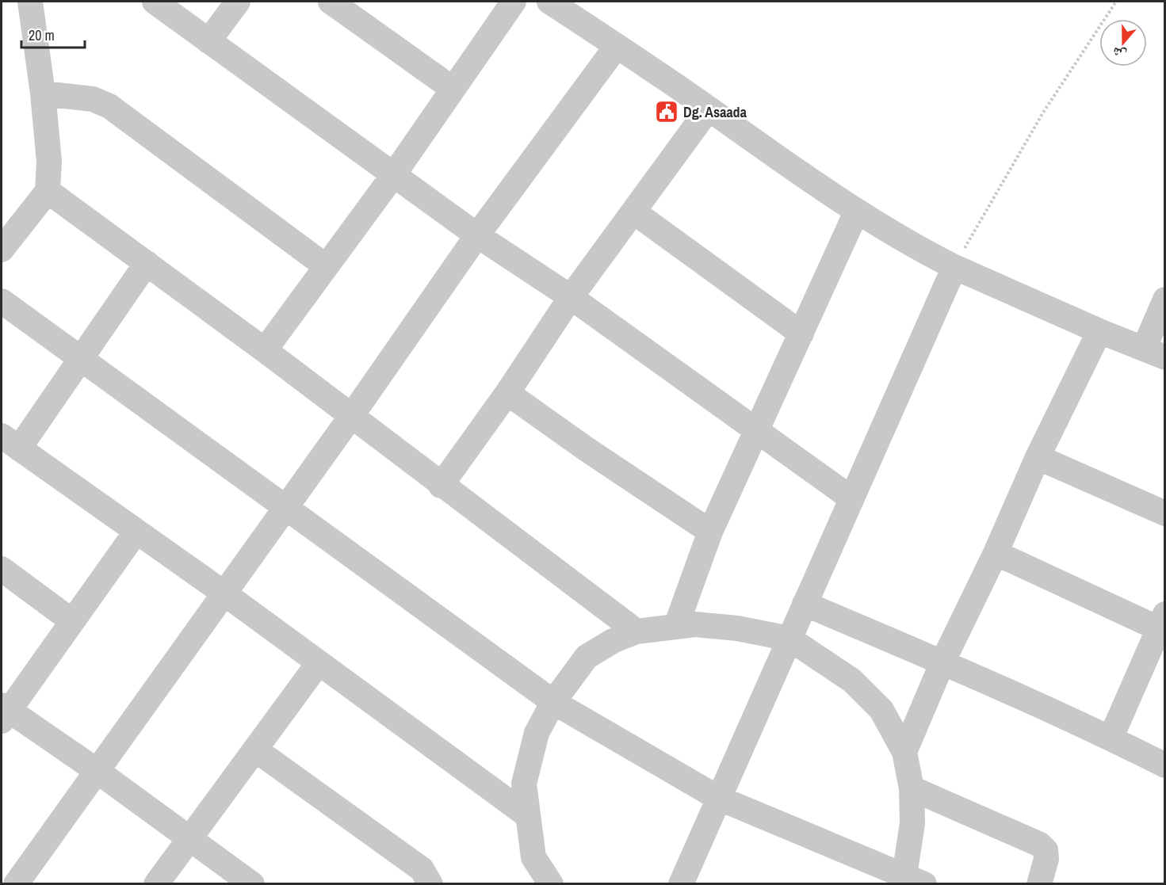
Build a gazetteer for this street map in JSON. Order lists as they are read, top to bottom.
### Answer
{
  "places": {
    "public building": ["Dg. Asaada"]
  },
  "scale_bar": "20 m",
  "north": "bottom"
}
